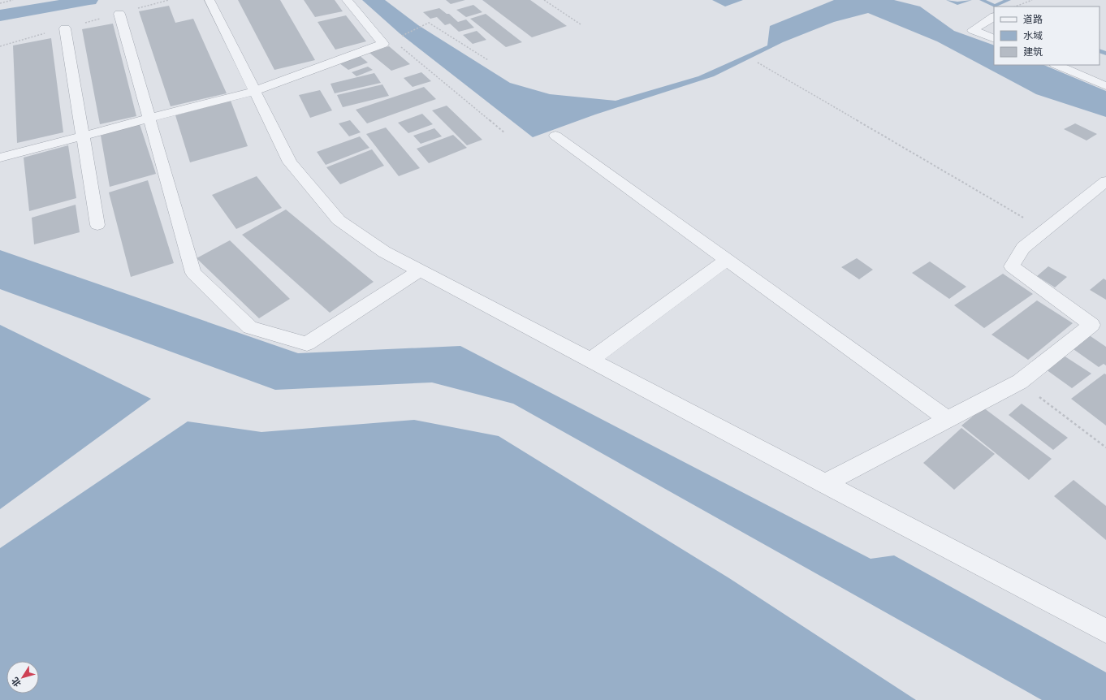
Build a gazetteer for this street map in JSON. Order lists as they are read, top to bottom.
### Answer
{
  "legend": ["道路", "水域", "建筑"],
  "north": "bottom left"
}
